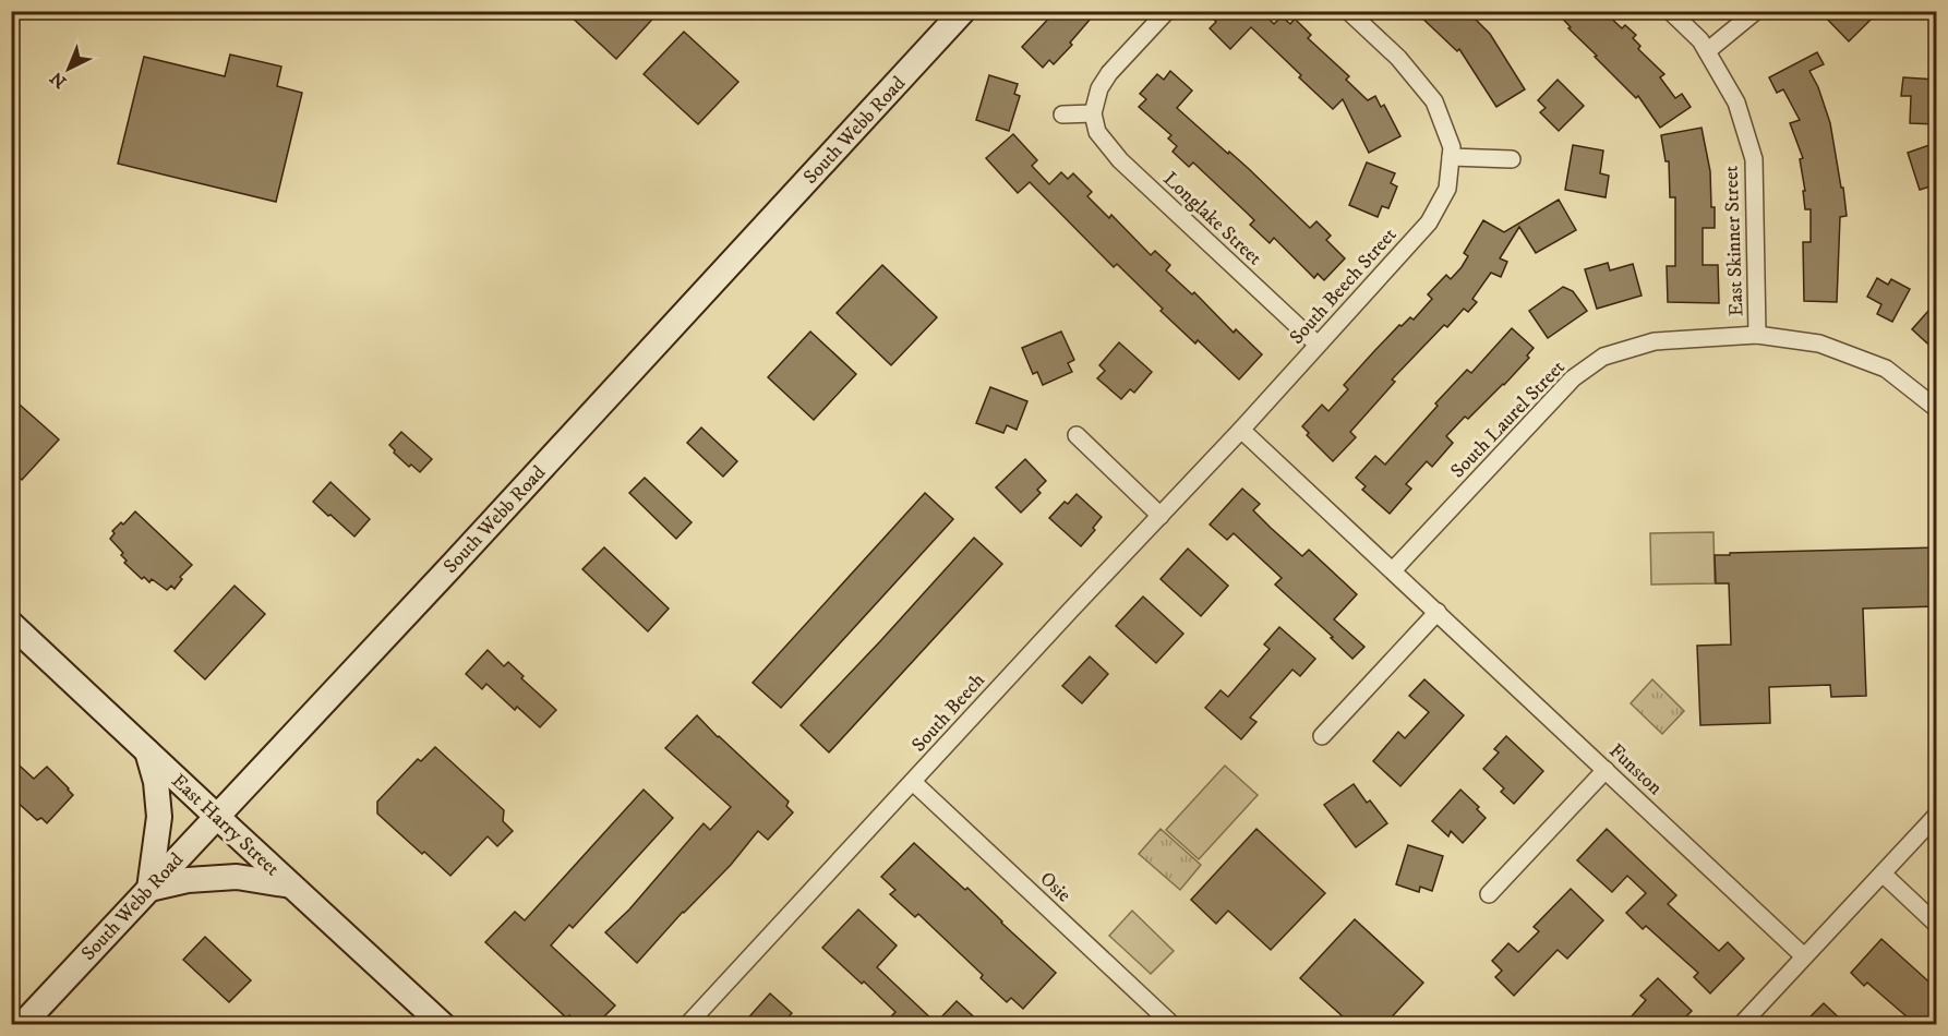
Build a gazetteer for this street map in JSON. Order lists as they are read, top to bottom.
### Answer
{
  "streets": {
    "main road": ["South Webb Road", "East Harry Street"],
    "street": [
      "Longlake Street",
      "East Skinner Street",
      "South Beech Street",
      "South Laurel Street",
      "South Beech",
      "Funston",
      "Osie"
    ]
  },
  "crossings": [
    ["South Webb Road", "East Harry Street"],
    ["Longlake Street", "South Beech Street"],
    ["East Skinner Street", "South Laurel Street"],
    ["South Beech Street", "South Beech"],
    ["South Laurel Street", "Funston"],
    ["South Beech", "Osie"]
  ],
  "north": "bottom left"
}
